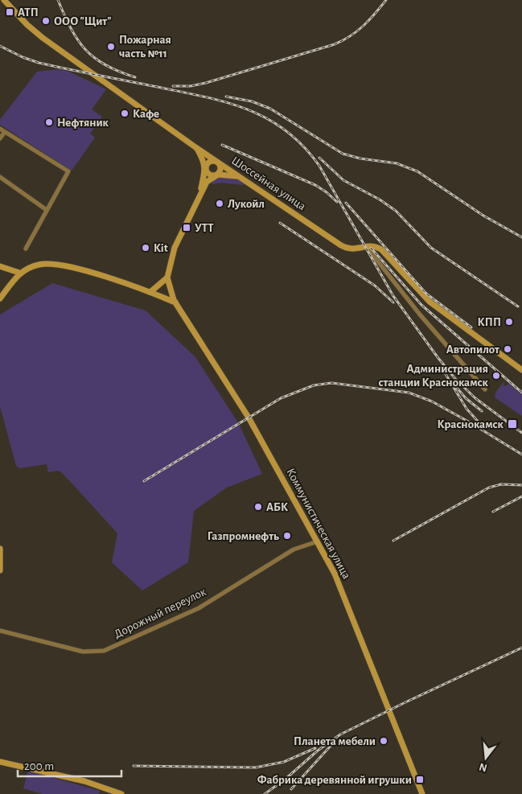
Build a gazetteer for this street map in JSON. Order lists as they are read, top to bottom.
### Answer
{
  "streets": {
    "main road": ["Шоссейная улица", "Коммунистическая улица"],
    "street": ["Дорожный переулок"]
  },
  "crossings": [
    ["Коммунистическая улица", "Дорожный переулок"]
  ],
  "places": {
    "transit": [
      "АТП",
      "УТТ",
      "Краснокамск",
      "Фабрика деревянной игрушки"
    ],
    "other": [
      "ООО \"Щит\"",
      "Пожарная часть №11",
      "Кафе",
      "Нефтяник",
      "Лукойл",
      "Kit",
      "КПП",
      "Автопилот",
      "Администрация станции Краснокамск",
      "АБК",
      "Газпромнефть",
      "Планета мебели"
    ]
  },
  "scale_bar": "200 m",
  "north": "bottom"
}
